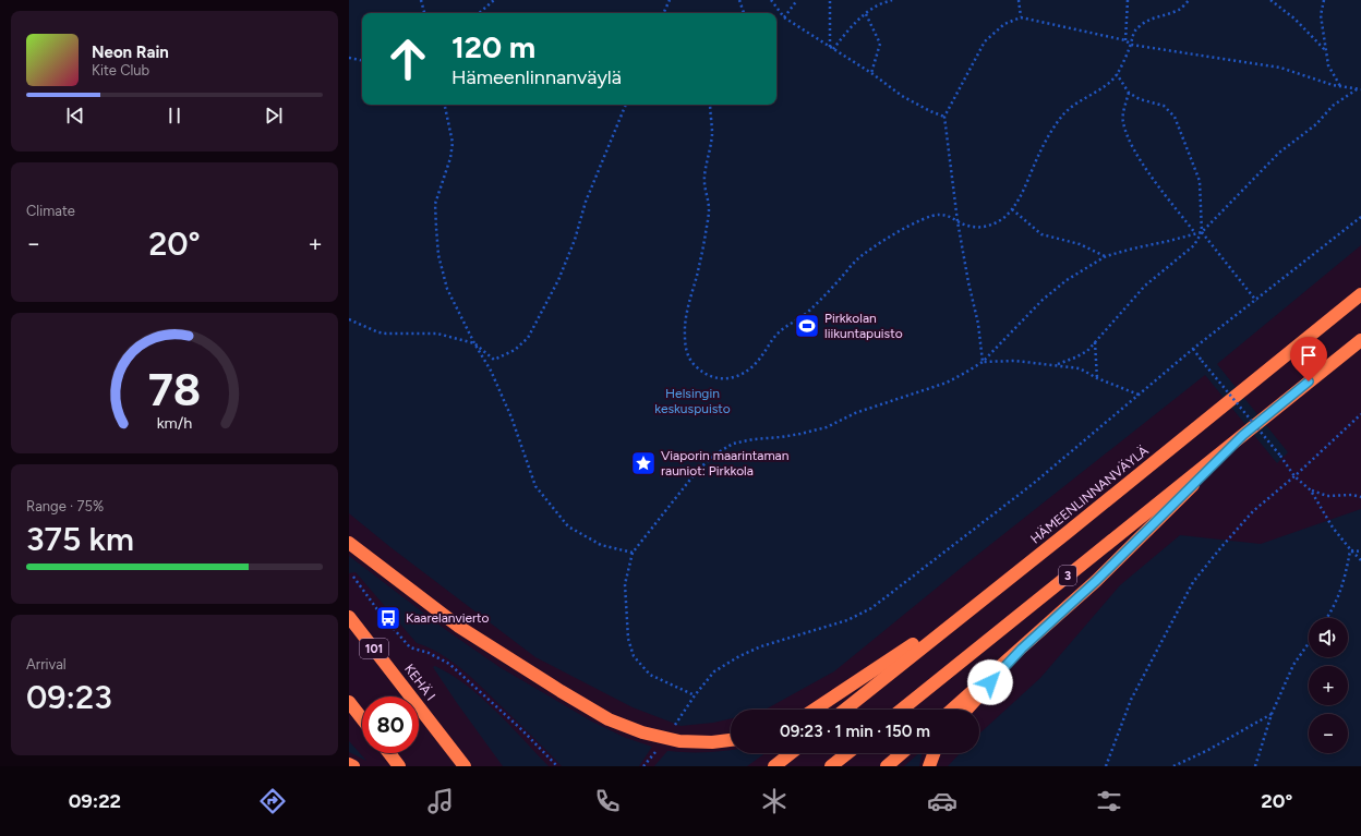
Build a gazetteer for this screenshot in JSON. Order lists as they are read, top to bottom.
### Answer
{
  "streets": {
    "highway": [
      "HÄMEENLINNANVÄYLÄ",
      "3",
      "101",
      "KEHÄ I"
    ]
  },
  "parks": ["Helsingin keskuspuisto"],
  "places": {
    "sports": ["Pirkkolan liikuntapuisto"],
    "place": ["Viaporin maarintaman rauniot: Pirkkola"],
    "bus stop": ["Kaarelanvierto"]
  },
  "page": {
    "turn": ["120 m", "Hämeenlinnanväylä"],
    "song": ["Neon Rain", "Kite Club"],
    "tile": [
      "Climate",
      ["Range · 75%", "375 km"],
      ["Arrival", "09:23"]
    ],
    "heat": ["−", "20°", "+"],
    "map_buttons": ["+", "−"],
    "limit": "80",
    "trip": "09:23 · 1 min · 150 m",
    "tabs": ["09:22", "20°"],
    "gauge": ["78", "km/h"]
  }
}
